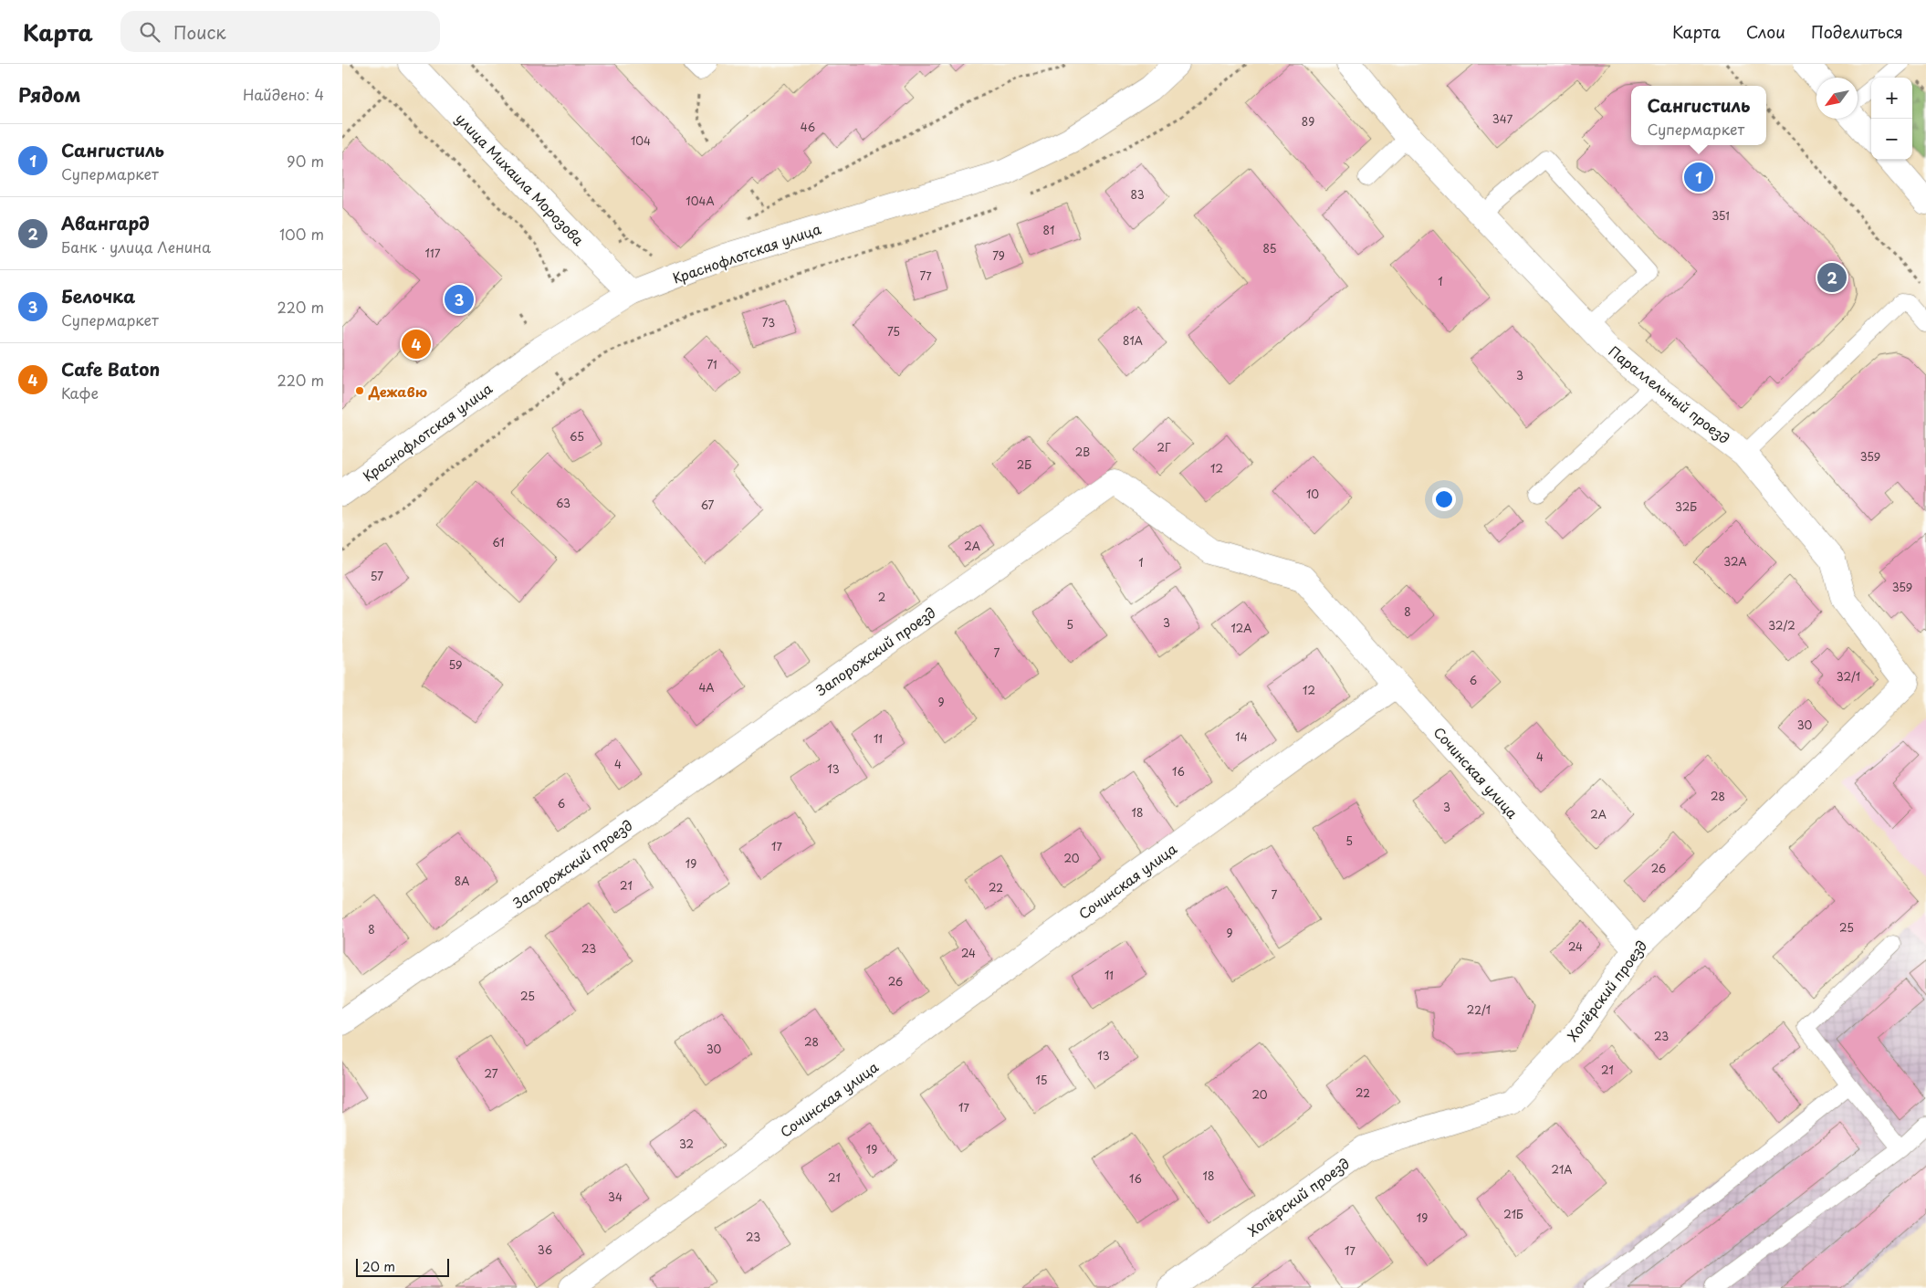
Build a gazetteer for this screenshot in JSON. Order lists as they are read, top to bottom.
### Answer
{
  "streets": {
    "street": [
      "улица Михаила Морозова",
      "Краснофлотская улица",
      "Параллельный проезд",
      "Запорожский проезд",
      "Сочинская улица",
      "Хопёрский проезд"
    ]
  },
  "crossings": [
    ["улица Михаила Морозова", "Краснофлотская улица"],
    ["Параллельный проезд", "Хопёрский проезд"],
    ["Запорожский проезд", "Сочинская улица"],
    ["Сочинская улица", "Хопёрский проезд"]
  ],
  "places": ["Дежавю"],
  "house_numbers": [
    "347",
    "89",
    "46",
    "104",
    "83",
    "104А",
    "351",
    "81",
    "85",
    "117",
    "79",
    "77",
    "1",
    "73",
    "75",
    "81А",
    "71",
    "3",
    "65",
    "2Г",
    "2В",
    "359",
    "2Б",
    "12",
    "10",
    "63",
    "67",
    "32Б",
    "61",
    "2А",
    "32А",
    "1",
    "57",
    "359",
    "2",
    "8",
    "3",
    "5",
    "32/2",
    "12А",
    "7",
    "59",
    "32/1",
    "6",
    "4А",
    "12",
    "9",
    "30",
    "14",
    "11",
    "4",
    "4",
    "13",
    "16",
    "28",
    "6",
    "3",
    "18",
    "2А",
    "5",
    "17",
    "20",
    "19",
    "26",
    "8А",
    "21",
    "22",
    "7",
    "25",
    "8",
    "9",
    "24",
    "23",
    "24",
    "11",
    "26",
    "25",
    "22/1",
    "23",
    "28",
    "30",
    "13",
    "21",
    "27",
    "15",
    "22",
    "20",
    "17",
    "32",
    "19",
    "21А",
    "18",
    "21",
    "16",
    "34",
    "21Б",
    "19",
    "23",
    "36",
    "17"
  ],
  "scale_bar": "20 m",
  "north": "bottom left",
  "page": {
    "header": "Карта",
    "search": "Поиск",
    "nav": ["Карта", "Слои", "Поделиться"],
    "heading": ["Рядом", "Найдено: 4"],
    "map_buttons": ["+", "−"],
    "popup": ["Сангистиль", "Супермаркет"],
    "list": [
      {
        "mark": "1",
        "name": "Сангистиль",
        "note": "Супермаркет",
        "value": "90 m"
      },
      {
        "mark": "2",
        "name": "Авангард",
        "note": "Банк · улица Ленина",
        "value": "100 m"
      },
      {
        "mark": "3",
        "name": "Белочка",
        "note": "Супермаркет",
        "value": "220 m"
      },
      {
        "mark": "4",
        "name": "Cafe Baton",
        "note": "Кафе",
        "value": "220 m"
      }
    ],
    "pins": [
      "1",
      "2",
      "3",
      "4"
    ],
    "scale": "20 m"
  }
}
